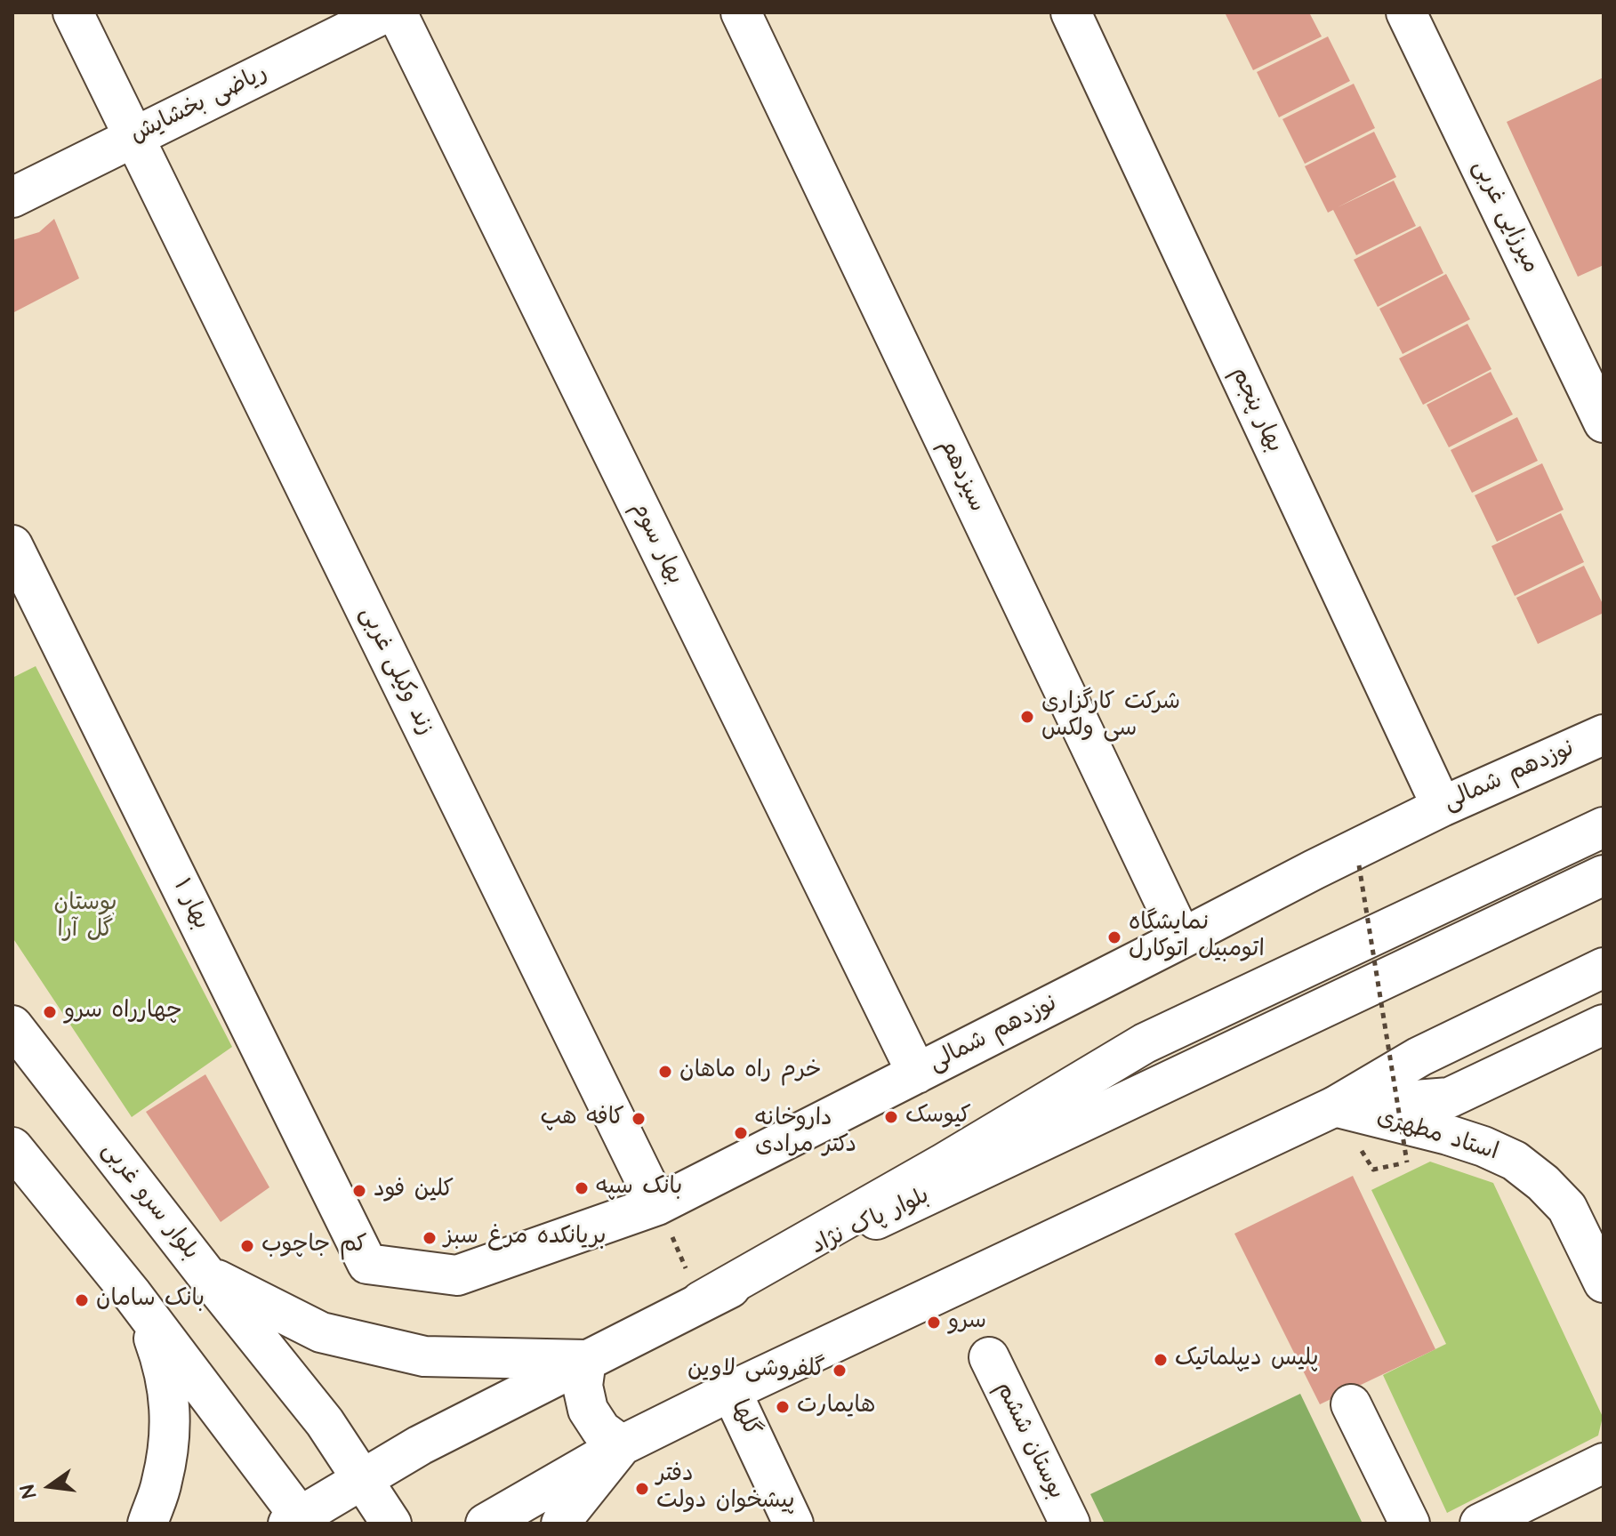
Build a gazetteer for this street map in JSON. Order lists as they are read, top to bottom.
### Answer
{
  "streets": {
    "main road": [
      "ریاضی بخشایش",
      "میرزایی غربی",
      "بهار پنجم",
      "سیزدهم",
      "بهار سوم",
      "زند وکیلی غربی",
      "نوزدهم شمالی",
      "بهار ۱",
      "استاد مطهری",
      "بلوار سرو غربی",
      "بلوار پاک نژاد",
      "گلها",
      "بوستان ششم"
    ]
  },
  "crossings": [
    ["ریاضی بخشایش", "زند وکیلی غربی"],
    ["بهار پنجم", "نوزدهم شمالی"],
    ["سیزدهم", "نوزدهم شمالی"],
    ["بهار سوم", "نوزدهم شمالی"],
    ["زند وکیلی غربی", "نوزدهم شمالی"],
    ["نوزدهم شمالی", "بهار ۱"],
    ["بلوار سرو غربی", "بلوار پاک نژاد"]
  ],
  "parks": ["بوستان گل‌ آرا"],
  "places": [
    "شرکت کارگزاری سی ولکس",
    "نمایشگاه اتومبیل اتوکارل",
    "چهارراه سرو",
    "خرم راه ماهان",
    "کیوسک",
    "کافه هپ",
    "داروخانه دکتر مرادی",
    "بانک سپه",
    "کلین فود",
    "بریانکده مرغ سبز",
    "کم جاچوب",
    "بانک سامان",
    "سرو",
    "پلیس دیپلماتیک",
    "گلفروشی لاوین",
    "هایمارت",
    "دفتر پیشخوان دولت"
  ],
  "north": "left"
}
